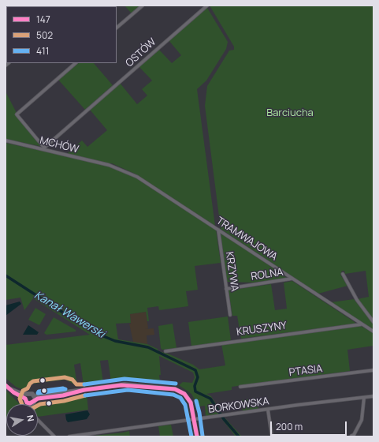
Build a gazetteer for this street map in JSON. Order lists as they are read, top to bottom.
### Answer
{
  "streets": {
    "street": [
      "OSTÓW",
      "MCHÓW",
      "TRAMWAJOWA",
      "KRZYWA",
      "ROLNA",
      "KRUSZYNY",
      "PTASIA",
      "BORKOWSKA"
    ]
  },
  "crossings": [
    ["OSTÓW", "MCHÓW"],
    ["MCHÓW", "TRAMWAJOWA"],
    ["TRAMWAJOWA", "KRZYWA"],
    ["TRAMWAJOWA", "ROLNA"],
    ["TRAMWAJOWA", "KRUSZYNY"],
    ["KRZYWA", "ROLNA"]
  ],
  "water": ["Kanał Wawerski"],
  "parks": ["Barciucha"],
  "lines": ["transit line 502", "transit line 411", "transit line 147"],
  "legend": ["147", "502", "411"],
  "scale_bar": "200 m",
  "north": "right"
}
